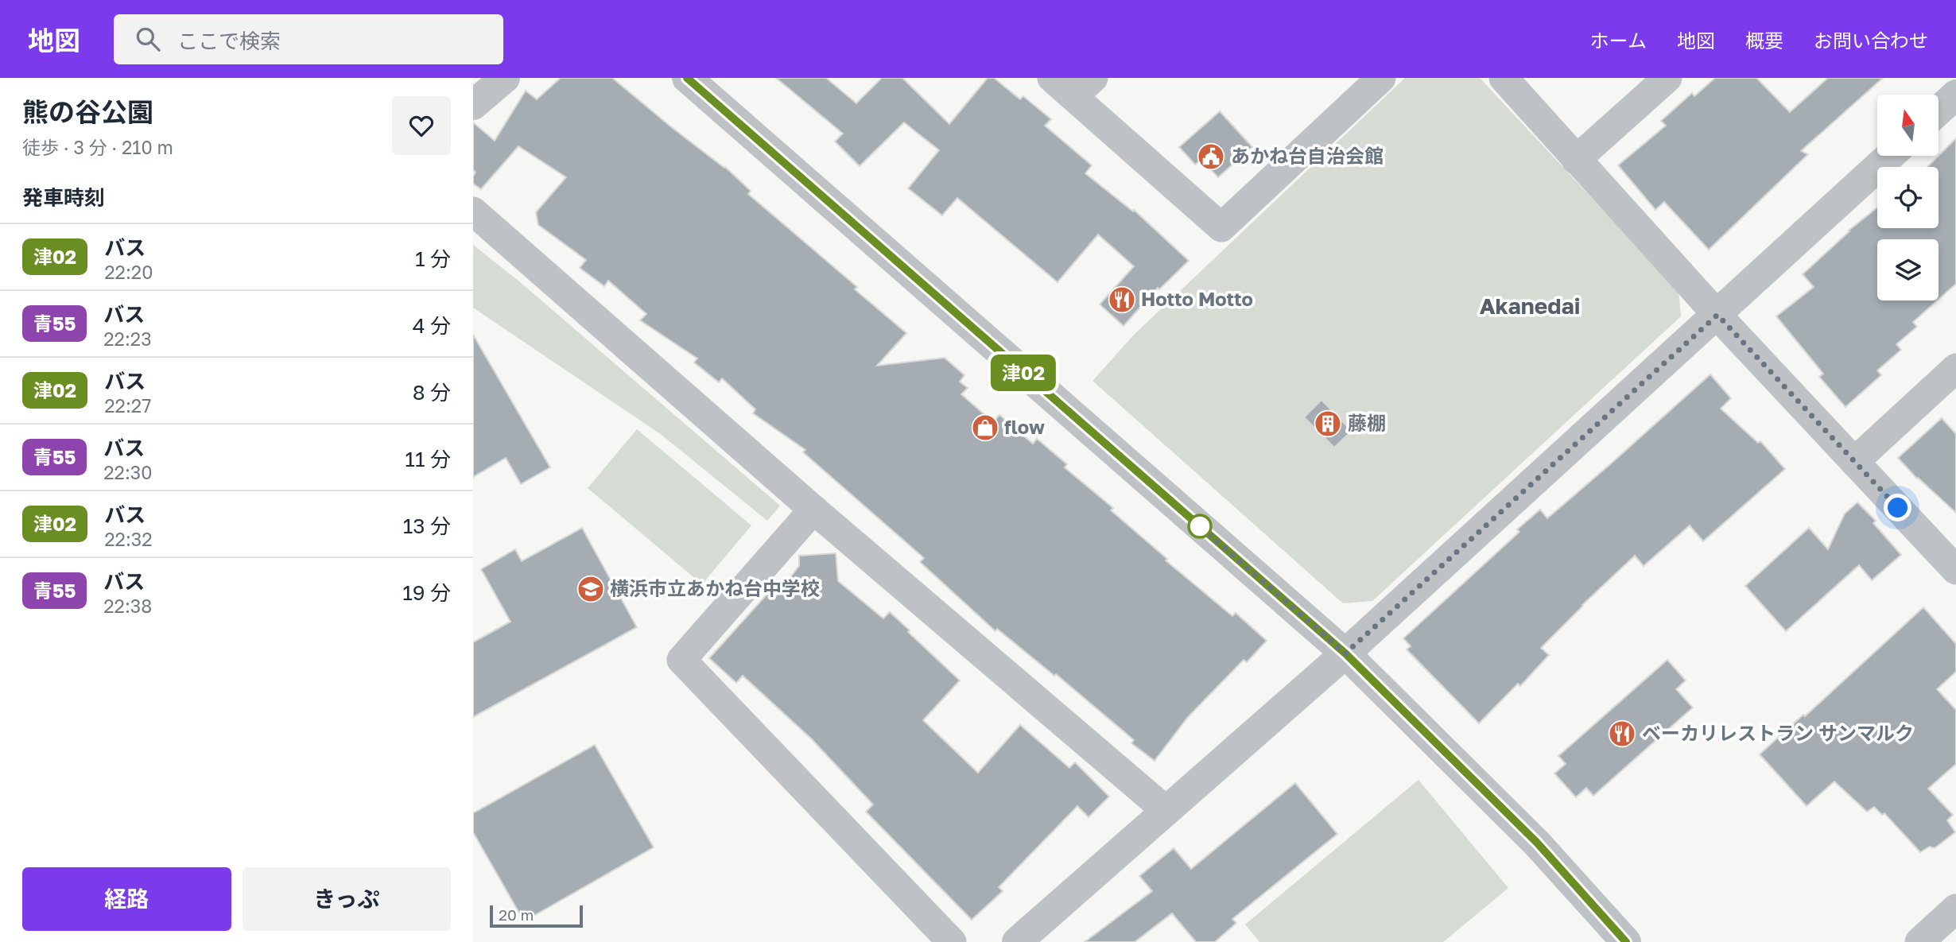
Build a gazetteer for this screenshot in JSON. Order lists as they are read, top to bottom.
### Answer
{
  "districts": ["Akanedai"],
  "places": {
    "public building": ["あかね台自治会館"],
    "restaurant": ["Hotto Motto", "ベーカリレストラン サンマルク"],
    "building": ["藤棚"],
    "shop": ["flow"],
    "school or university": ["横浜市立あかね台中学校"]
  },
  "lines": ["bus line 津02"],
  "scale_bar": "20 m",
  "north": "top",
  "page": {
    "header": "地図",
    "search": "ここで検索",
    "nav": [
      "ホーム",
      "地図",
      "概要",
      "お問い合わせ"
    ],
    "heading": [
      ["熊の谷公園", "徒歩 · 3 分 · 210 m"],
      "発車時刻"
    ],
    "on_map": "津02",
    "list": [
      {
        "mark": "津02",
        "name": "バス",
        "note": "22:20",
        "value": "1 分"
      },
      {
        "mark": "青55",
        "name": "バス",
        "note": "22:23",
        "value": "4 分"
      },
      {
        "mark": "津02",
        "name": "バス",
        "note": "22:27",
        "value": "8 分"
      },
      {
        "mark": "青55",
        "name": "バス",
        "note": "22:30",
        "value": "11 分"
      },
      {
        "mark": "津02",
        "name": "バス",
        "note": "22:32",
        "value": "13 分"
      },
      {
        "mark": "青55",
        "name": "バス",
        "note": "22:38",
        "value": "19 分"
      }
    ],
    "buttons": ["経路", "きっぷ"],
    "scale": "20 m"
  }
}
